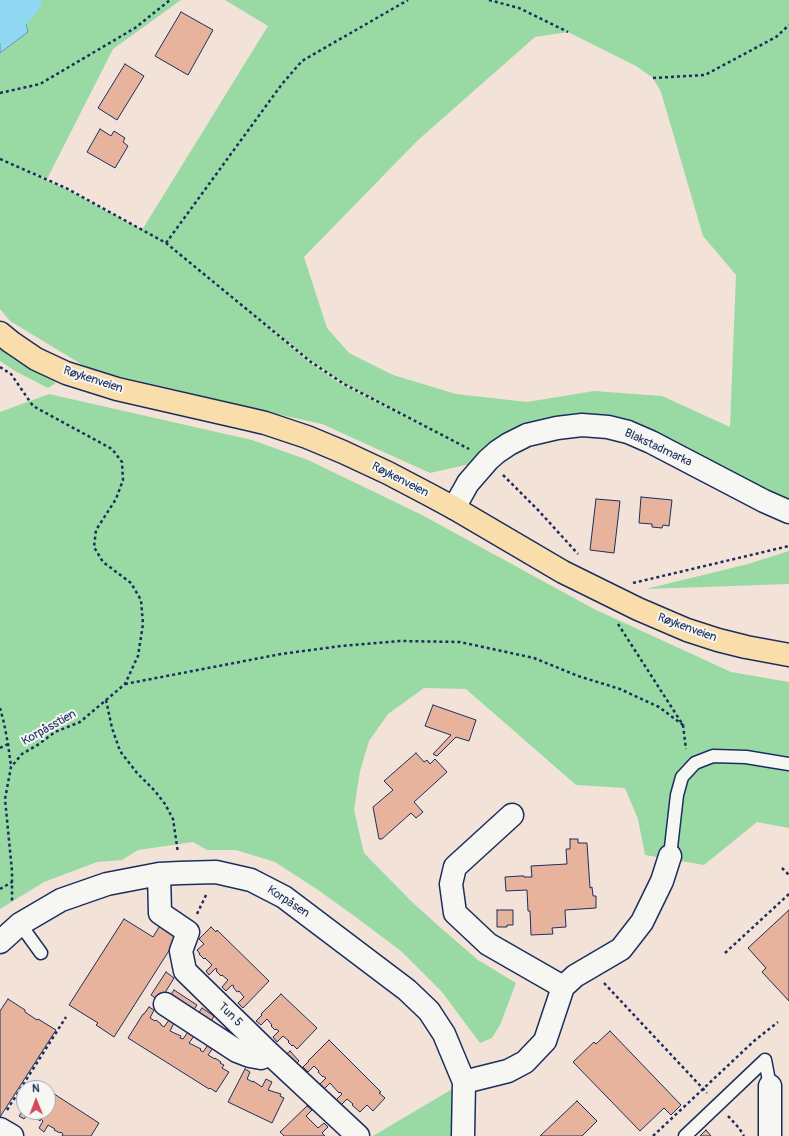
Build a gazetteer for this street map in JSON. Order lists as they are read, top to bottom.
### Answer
{
  "streets": {
    "main road": ["Røykenveien"],
    "street": ["Blakstadmarka", "Korpåsen", "Tun 5"],
    "path": ["Korpåsstien"]
  },
  "crossings": [
    ["Røykenveien", "Blakstadmarka"]
  ],
  "north": "top"
}
